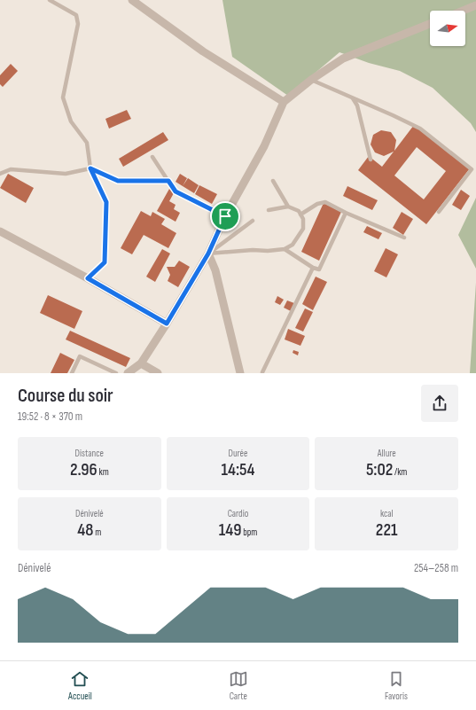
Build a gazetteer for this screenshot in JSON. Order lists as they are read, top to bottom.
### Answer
{
  "north": "right",
  "page": {
    "heading": ["Course du soir", "19:52 · 8 × 370 m"],
    "stats": [
      ["Distance", "2.96 km"],
      ["Durée", "14:54"],
      ["Allure", "5:02 /km"],
      ["Dénivelé", "48 m"],
      ["Cardio", "149 bpm"],
      ["kcal", "221"]
    ],
    "chart": ["Dénivelé", "254–258 m"],
    "tabs": ["Accueil", "Carte", "Favoris"]
  }
}
